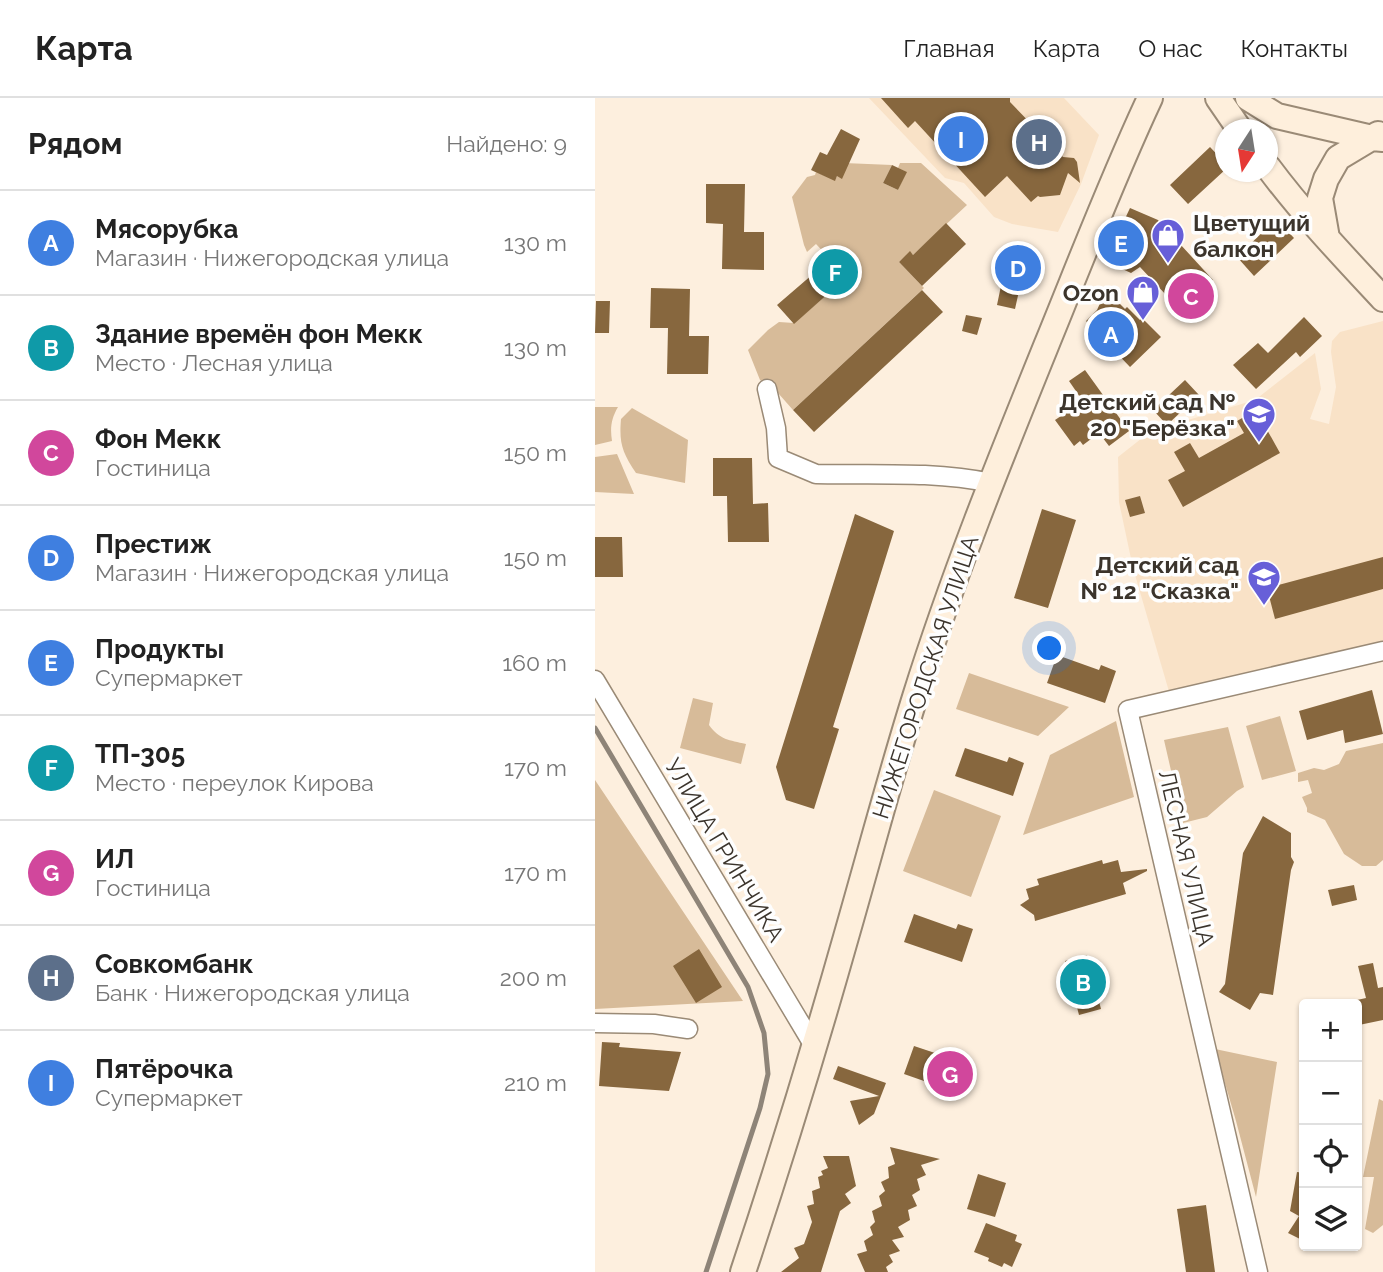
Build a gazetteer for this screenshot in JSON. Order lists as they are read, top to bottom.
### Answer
{
  "streets": {
    "street": ["НИЖЕГОРОДСКАЯ УЛИЦА", "УЛИЦА ГРИНЧИКА", "ЛЕСНАЯ УЛИЦА"]
  },
  "crossings": [
    ["НИЖЕГОРОДСКАЯ УЛИЦА", "УЛИЦА ГРИНЧИКА"]
  ],
  "places": {
    "shop": ["Цветущий балкон", "Ozon"],
    "school or university": ["Детский сад № 20 \"Берёзка\"", "Детский сад № 12 \"Сказка\""]
  },
  "north": "bottom",
  "page": {
    "header": "Карта",
    "nav": [
      "Главная",
      "Карта",
      "О нас",
      "Контакты"
    ],
    "heading": ["Рядом", "Найдено: 9"],
    "pins": [
      "I",
      "H",
      "E",
      "D",
      "F",
      "C",
      "A",
      "B",
      "G"
    ],
    "list": [
      {
        "mark": "A",
        "name": "Мясорубка",
        "note": "Магазин · Нижегородская улица",
        "value": "130 m"
      },
      {
        "mark": "B",
        "name": "Здание времён фон Мекк",
        "note": "Место · Лесная улица",
        "value": "130 m"
      },
      {
        "mark": "C",
        "name": "Фон Мекк",
        "note": "Гостиница",
        "value": "150 m"
      },
      {
        "mark": "D",
        "name": "Престиж",
        "note": "Магазин · Нижегородская улица",
        "value": "150 m"
      },
      {
        "mark": "E",
        "name": "Продукты",
        "note": "Супермаркет",
        "value": "160 m"
      },
      {
        "mark": "F",
        "name": "ТП-305",
        "note": "Место · переулок Кирова",
        "value": "170 m"
      },
      {
        "mark": "G",
        "name": "ИЛ",
        "note": "Гостиница",
        "value": "170 m"
      },
      {
        "mark": "H",
        "name": "Совкомбанк",
        "note": "Банк · Нижегородская улица",
        "value": "200 m"
      },
      {
        "mark": "I",
        "name": "Пятёрочка",
        "note": "Супермаркет",
        "value": "210 m"
      }
    ],
    "map_buttons": ["+", "−"]
  }
}
